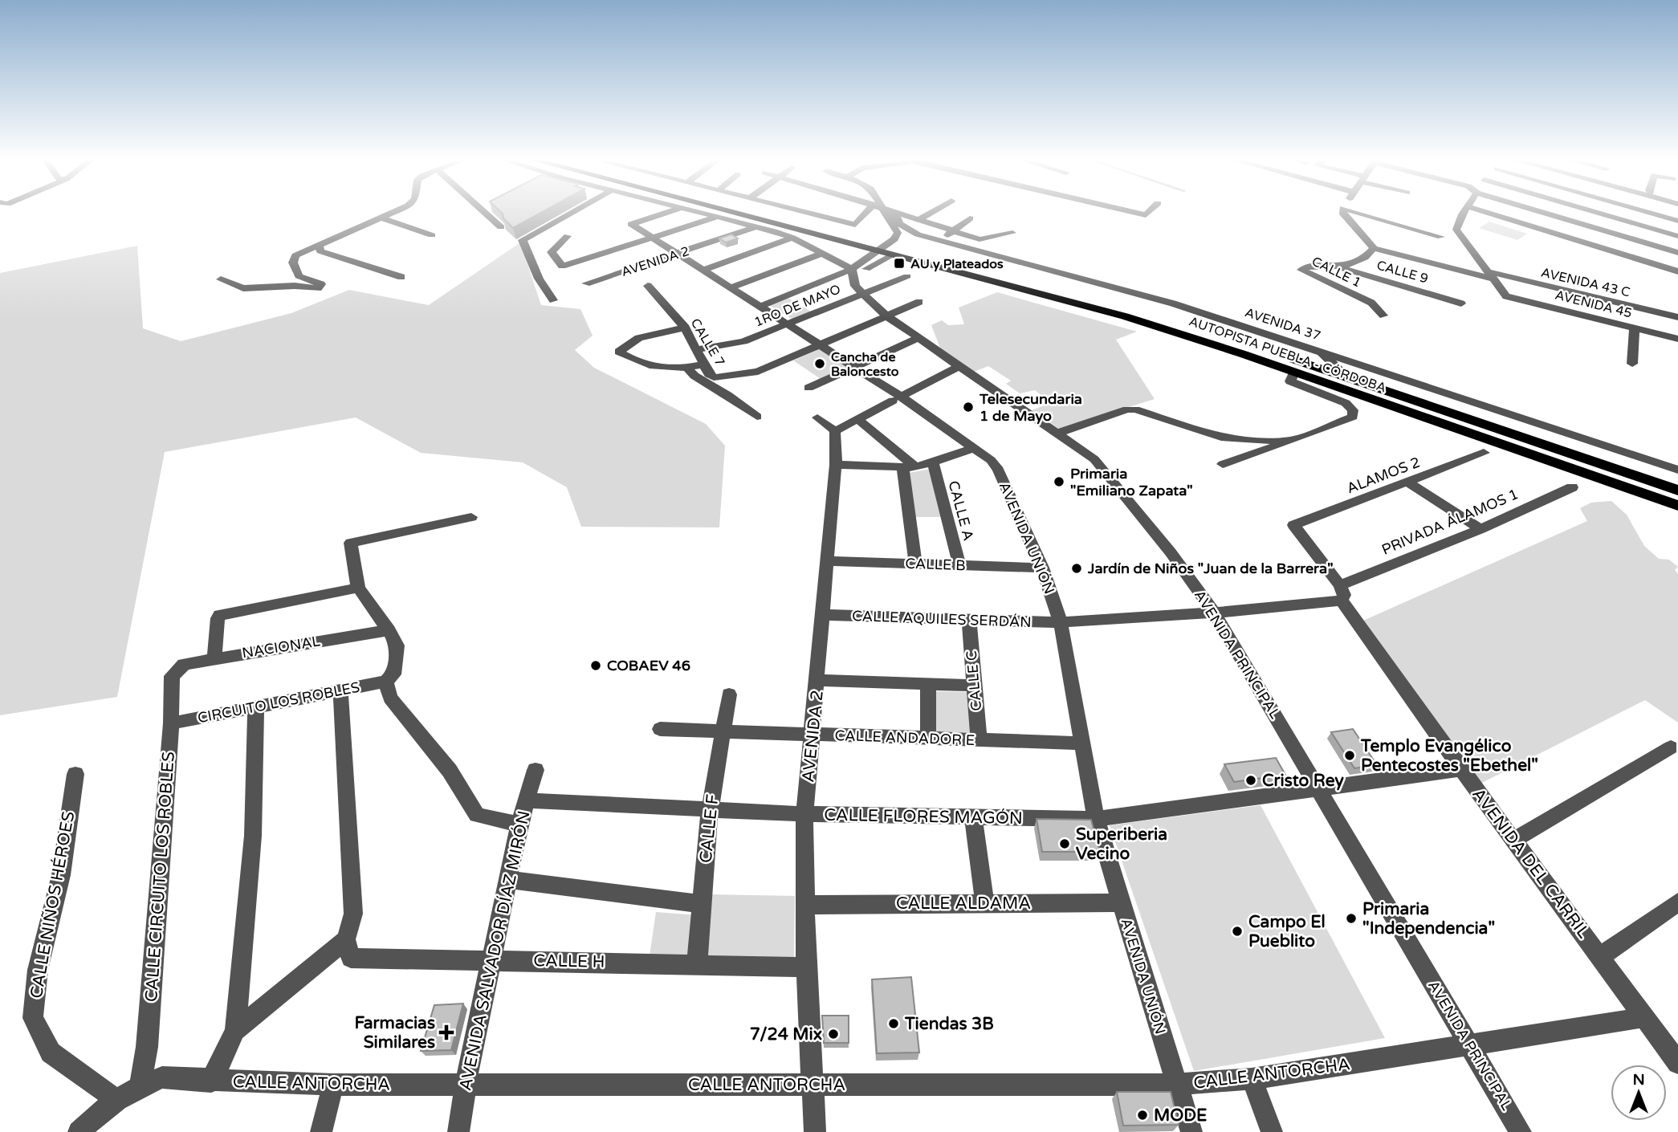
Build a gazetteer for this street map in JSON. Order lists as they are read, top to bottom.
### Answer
{
  "streets": {
    "highway": ["AUTOPISTA PUEBLA - CÓRDOBA"],
    "street": [
      "AVENIDA 2",
      "CALLE 1",
      "CALLE 9",
      "AVENIDA 43 C",
      "AVENIDA 45",
      "1RO DE MAYO",
      "AVENIDA 37",
      "CALLE 7",
      "ALAMOS 2",
      "CALLE A",
      "PRIVADA ÁLAMOS 1",
      "AVENIDA UNIÓN",
      "CALLE B",
      "CALLE AQUILES SERDÁN",
      "NACIONAL",
      "AVENIDA PRINCIPAL",
      "CALLE C",
      "CIRCUITO LOS ROBLES",
      "CALLE ANDADOR E",
      "CALLE FLORES MAGÓN",
      "CALLE F",
      "AVENIDA DEL CARRIL",
      "CALLE CIRCUITO LOS ROBLES",
      "CALLE ALDAMA",
      "CALLE NIÑOS HÉROES",
      "AVENIDA SALVADOR DÍAZ MIRÓN",
      "CALLE H",
      "CALLE ANTORCHA"
    ]
  },
  "crossings": [
    ["AVENIDA 2", "AVENIDA UNIÓN"],
    ["AVENIDA 2", "CALLE B"],
    ["AVENIDA 2", "CALLE AQUILES SERDÁN"],
    ["AVENIDA 2", "CALLE ANDADOR E"],
    ["AVENIDA 2", "CALLE FLORES MAGÓN"],
    ["AVENIDA 2", "CALLE ALDAMA"],
    ["AVENIDA 2", "CALLE H"],
    ["AVENIDA 2", "CALLE ANTORCHA"],
    ["CALLE 1", "CALLE 9"],
    ["CALLE 1", "AVENIDA 43 C"],
    ["AVENIDA 43 C", "AVENIDA 45"],
    ["1RO DE MAYO", "CALLE 7"],
    ["1RO DE MAYO", "AVENIDA UNIÓN"],
    ["1RO DE MAYO", "AVENIDA PRINCIPAL"],
    ["CALLE 7", "AVENIDA UNIÓN"],
    ["ALAMOS 2", "AVENIDA DEL CARRIL"],
    ["CALLE A", "CALLE B"],
    ["PRIVADA ÁLAMOS 1", "CALLE AQUILES SERDÁN"],
    ["PRIVADA ÁLAMOS 1", "AVENIDA PRINCIPAL"],
    ["PRIVADA ÁLAMOS 1", "AVENIDA DEL CARRIL"],
    ["AVENIDA UNIÓN", "CALLE B"],
    ["AVENIDA UNIÓN", "CALLE AQUILES SERDÁN"],
    ["AVENIDA UNIÓN", "CALLE ANDADOR E"],
    ["AVENIDA UNIÓN", "CALLE FLORES MAGÓN"],
    ["AVENIDA UNIÓN", "CALLE ALDAMA"],
    ["AVENIDA UNIÓN", "CALLE ANTORCHA"],
    ["CALLE AQUILES SERDÁN", "AVENIDA PRINCIPAL"],
    ["CALLE AQUILES SERDÁN", "CALLE C"],
    ["NACIONAL", "CALLE CIRCUITO LOS ROBLES"],
    ["AVENIDA PRINCIPAL", "CALLE FLORES MAGÓN"],
    ["AVENIDA PRINCIPAL", "CALLE ANTORCHA"],
    ["CALLE C", "CALLE ANDADOR E"],
    ["CIRCUITO LOS ROBLES", "CALLE CIRCUITO LOS ROBLES"],
    ["CALLE ANDADOR E", "CALLE F"],
    ["CALLE FLORES MAGÓN", "CALLE F"],
    ["CALLE FLORES MAGÓN", "AVENIDA DEL CARRIL"],
    ["CALLE FLORES MAGÓN", "AVENIDA SALVADOR DÍAZ MIRÓN"],
    ["CALLE F", "CALLE H"],
    ["AVENIDA DEL CARRIL", "CALLE ANTORCHA"],
    ["CALLE CIRCUITO LOS ROBLES", "CALLE ANTORCHA"],
    ["CALLE NIÑOS HÉROES", "CALLE ANTORCHA"],
    ["AVENIDA SALVADOR DÍAZ MIRÓN", "CALLE H"],
    ["AVENIDA SALVADOR DÍAZ MIRÓN", "CALLE ANTORCHA"]
  ],
  "places": {
    "transit": ["AU y Plateados"],
    "other": [
      "Cancha de Baloncesto",
      "Telesecundaria 1 de Mayo",
      "Primaria \"Emiliano Zapata\"",
      "Jardín de Niños \"Juan de la Barrera\"",
      "COBAEV 46",
      "Templo Evangélico Pentecostes \"Ebethel\"",
      "Cristo Rey",
      "Superiberia Vecino",
      "Primaria \"Independencia\"",
      "Campo El Pueblito",
      "Tiendas 3B",
      "7/24 Mix",
      "MODE"
    ],
    "health": ["Farmacias Similares"]
  },
  "north": "top"
}
